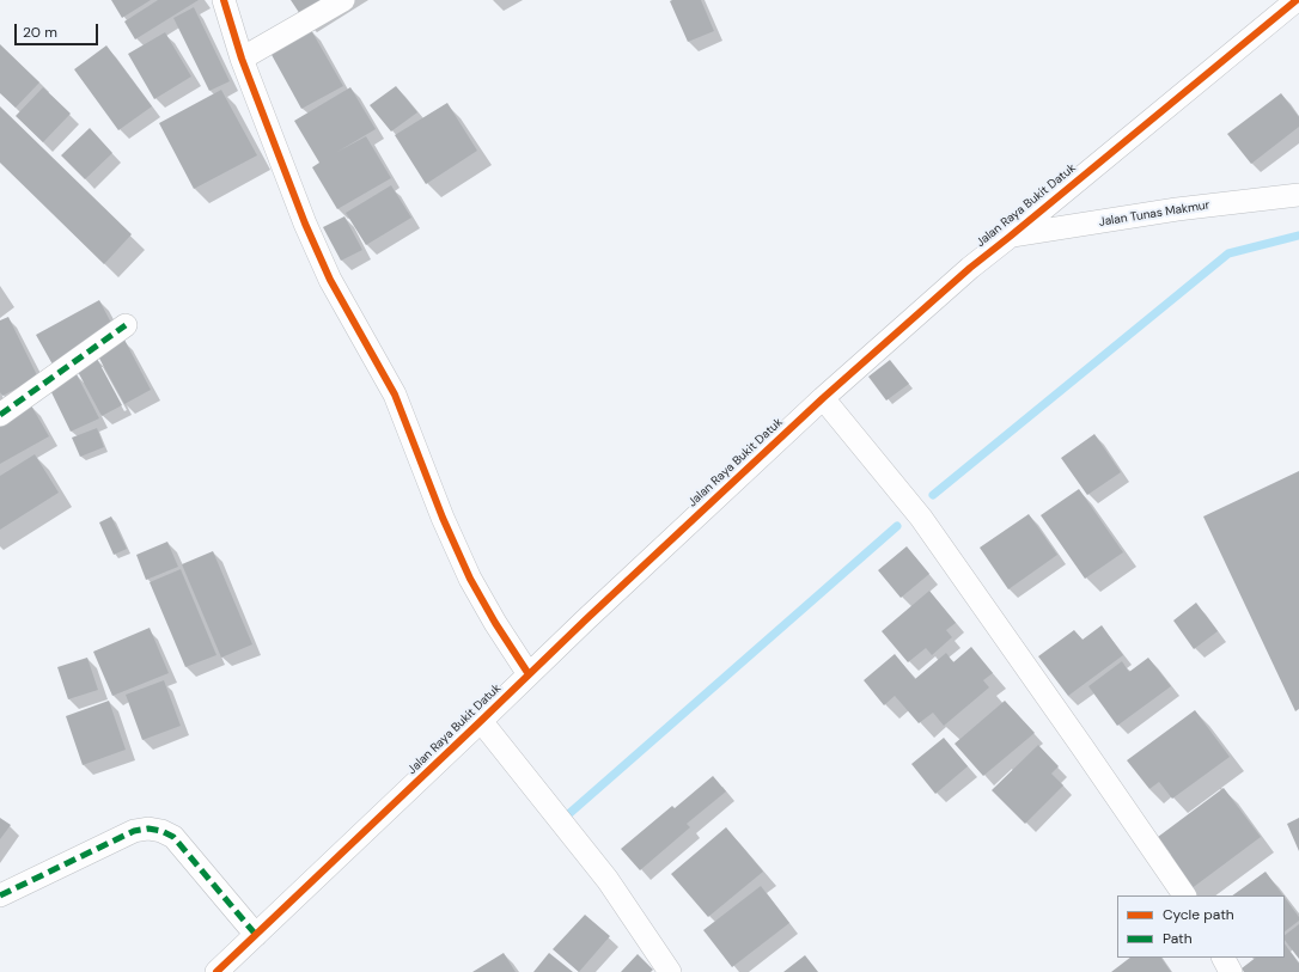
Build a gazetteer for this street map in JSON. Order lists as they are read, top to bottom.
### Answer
{
  "streets": {
    "street": ["Jalan Raya Bukit Datuk", "Jalan Tunas Makmur"]
  },
  "crossings": [
    ["Jalan Raya Bukit Datuk", "Jalan Tunas Makmur"]
  ],
  "legend": ["Cycle path", "Path"],
  "scale_bar": "20 m"
}
